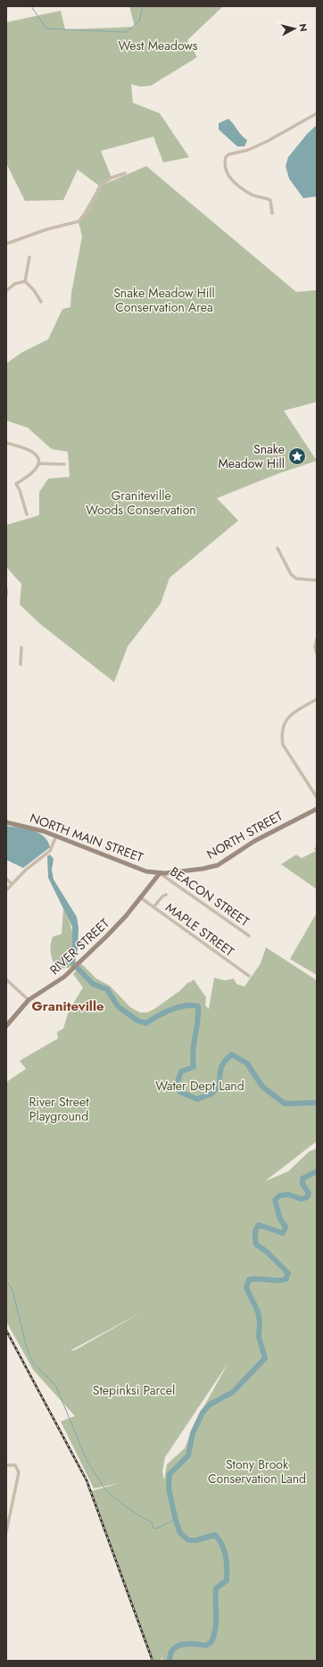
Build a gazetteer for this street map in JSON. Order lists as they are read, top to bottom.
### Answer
{
  "streets": {
    "main road": ["NORTH STREET", "NORTH MAIN STREET", "RIVER STREET"],
    "street": ["BEACON STREET", "MAPLE STREET"]
  },
  "crossings": [
    ["NORTH STREET", "NORTH MAIN STREET"],
    ["NORTH STREET", "BEACON STREET"],
    ["NORTH STREET", "RIVER STREET"],
    ["NORTH MAIN STREET", "BEACON STREET"],
    ["NORTH MAIN STREET", "RIVER STREET"],
    ["BEACON STREET", "RIVER STREET"],
    ["MAPLE STREET", "RIVER STREET"]
  ],
  "districts": ["Graniteville"],
  "parks": [
    "West Meadows",
    "Snake Meadow Hill Conservation Area",
    "Graniteville Woods Conservation",
    "Water Dept Land",
    "River Street Playground",
    "Stepinksi Parcel",
    "Stony Brook Conservation Land"
  ],
  "places": {
    "place": ["Snake Meadow Hill"]
  },
  "north": "right"
}
